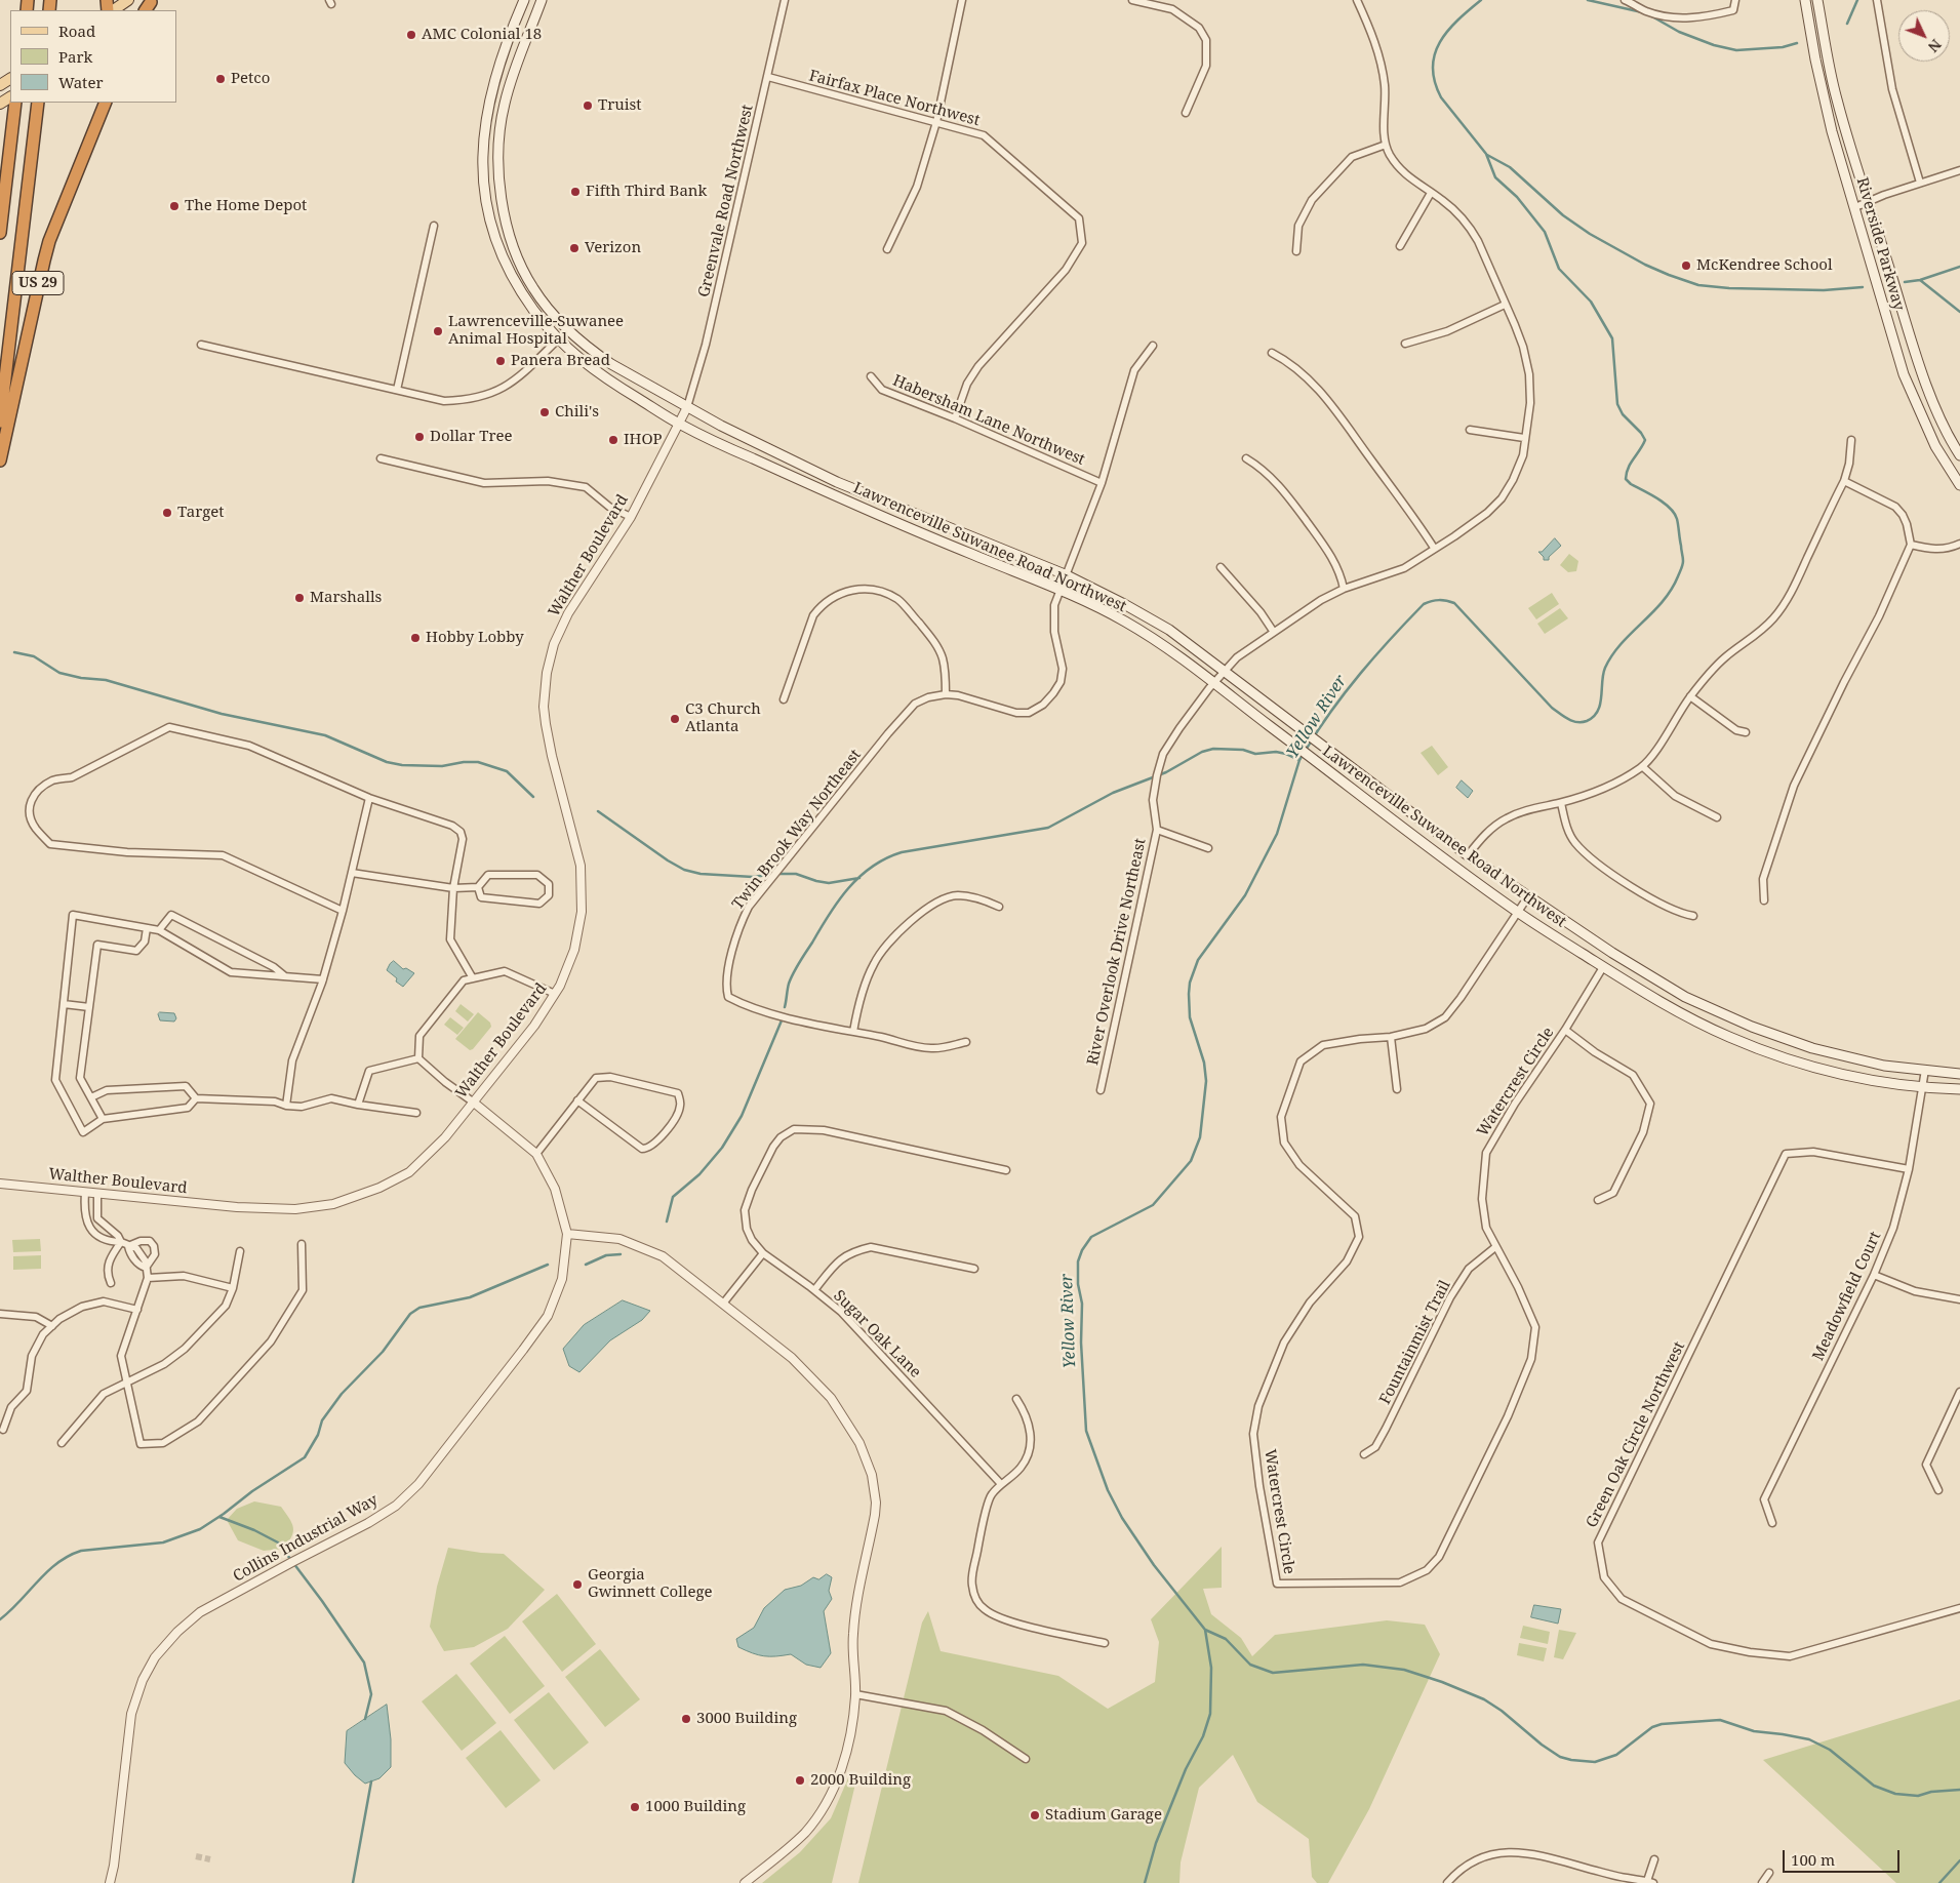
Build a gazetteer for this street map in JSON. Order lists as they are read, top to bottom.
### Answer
{
  "streets": {
    "highway": ["US 29"],
    "main road": ["Riverside Parkway", "Lawrenceville Suwanee Road Northwest"],
    "street": [
      "Fairfax Place Northwest",
      "Greenvale Road Northwest",
      "Habersham Lane Northwest",
      "Walther Boulevard",
      "Twin Brook Way Northeast",
      "River Overlook Drive Northeast",
      "Watercrest Circle",
      "Meadowfield Court",
      "Sugar Oak Lane",
      "Fountainmist Trail",
      "Green Oak Circle Northwest",
      "Collins Industrial Way"
    ]
  },
  "crossings": [
    ["Fairfax Place Northwest", "Greenvale Road Northwest"],
    ["Fairfax Place Northwest", "Habersham Lane Northwest"],
    ["Greenvale Road Northwest", "Lawrenceville Suwanee Road Northwest"],
    ["Greenvale Road Northwest", "Walther Boulevard"],
    ["Lawrenceville Suwanee Road Northwest", "Walther Boulevard"],
    ["Lawrenceville Suwanee Road Northwest", "Twin Brook Way Northeast"],
    ["Lawrenceville Suwanee Road Northwest", "River Overlook Drive Northeast"],
    ["Lawrenceville Suwanee Road Northwest", "Watercrest Circle"],
    ["Lawrenceville Suwanee Road Northwest", "Meadowfield Court"],
    ["Watercrest Circle", "Fountainmist Trail"],
    ["Meadowfield Court", "Green Oak Circle Northwest"]
  ],
  "water": ["Yellow River"],
  "places": [
    "AMC Colonial 18",
    "Petco",
    "Truist",
    "Fifth Third Bank",
    "The Home Depot",
    "Verizon",
    "McKendree School",
    "Lawrenceville-Suwanee Animal Hospital",
    "Panera Bread",
    "Chili's",
    "Dollar Tree",
    "IHOP",
    "Target",
    "Marshalls",
    "Hobby Lobby",
    "C3 Church Atlanta",
    "Georgia Gwinnett College",
    "3000 Building",
    "2000 Building",
    "1000 Building",
    "Stadium Garage"
  ],
  "legend": ["Road", "Park", "Water"],
  "scale_bar": "100 m",
  "north": "bottom right"
}
